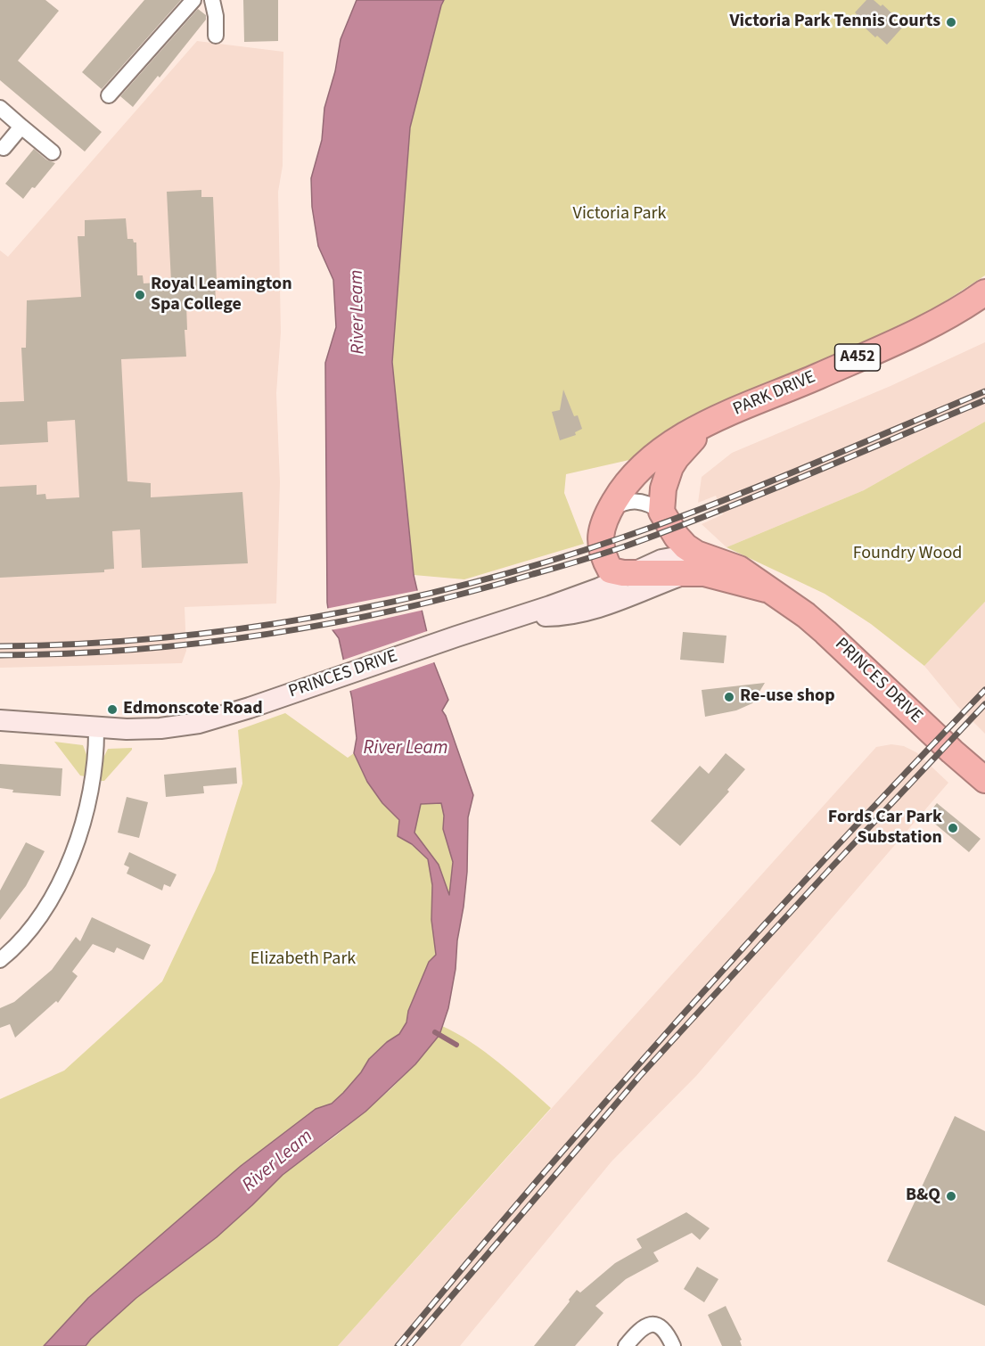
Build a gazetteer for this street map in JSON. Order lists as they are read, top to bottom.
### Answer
{
  "streets": {
    "highway": ["A452", "PARK DRIVE", "PRINCES DRIVE"]
  },
  "crossings": [
    ["PARK DRIVE", "PRINCES DRIVE"]
  ],
  "water": ["River Leam"],
  "parks": ["Victoria Park", "Foundry Wood", "Elizabeth Park"],
  "places": [
    "Victoria Park Tennis Courts",
    "Royal Leamington Spa College",
    "Re-use shop",
    "Edmonscote Road",
    "Fords Car Park Substation",
    "B&Q"
  ]
}
